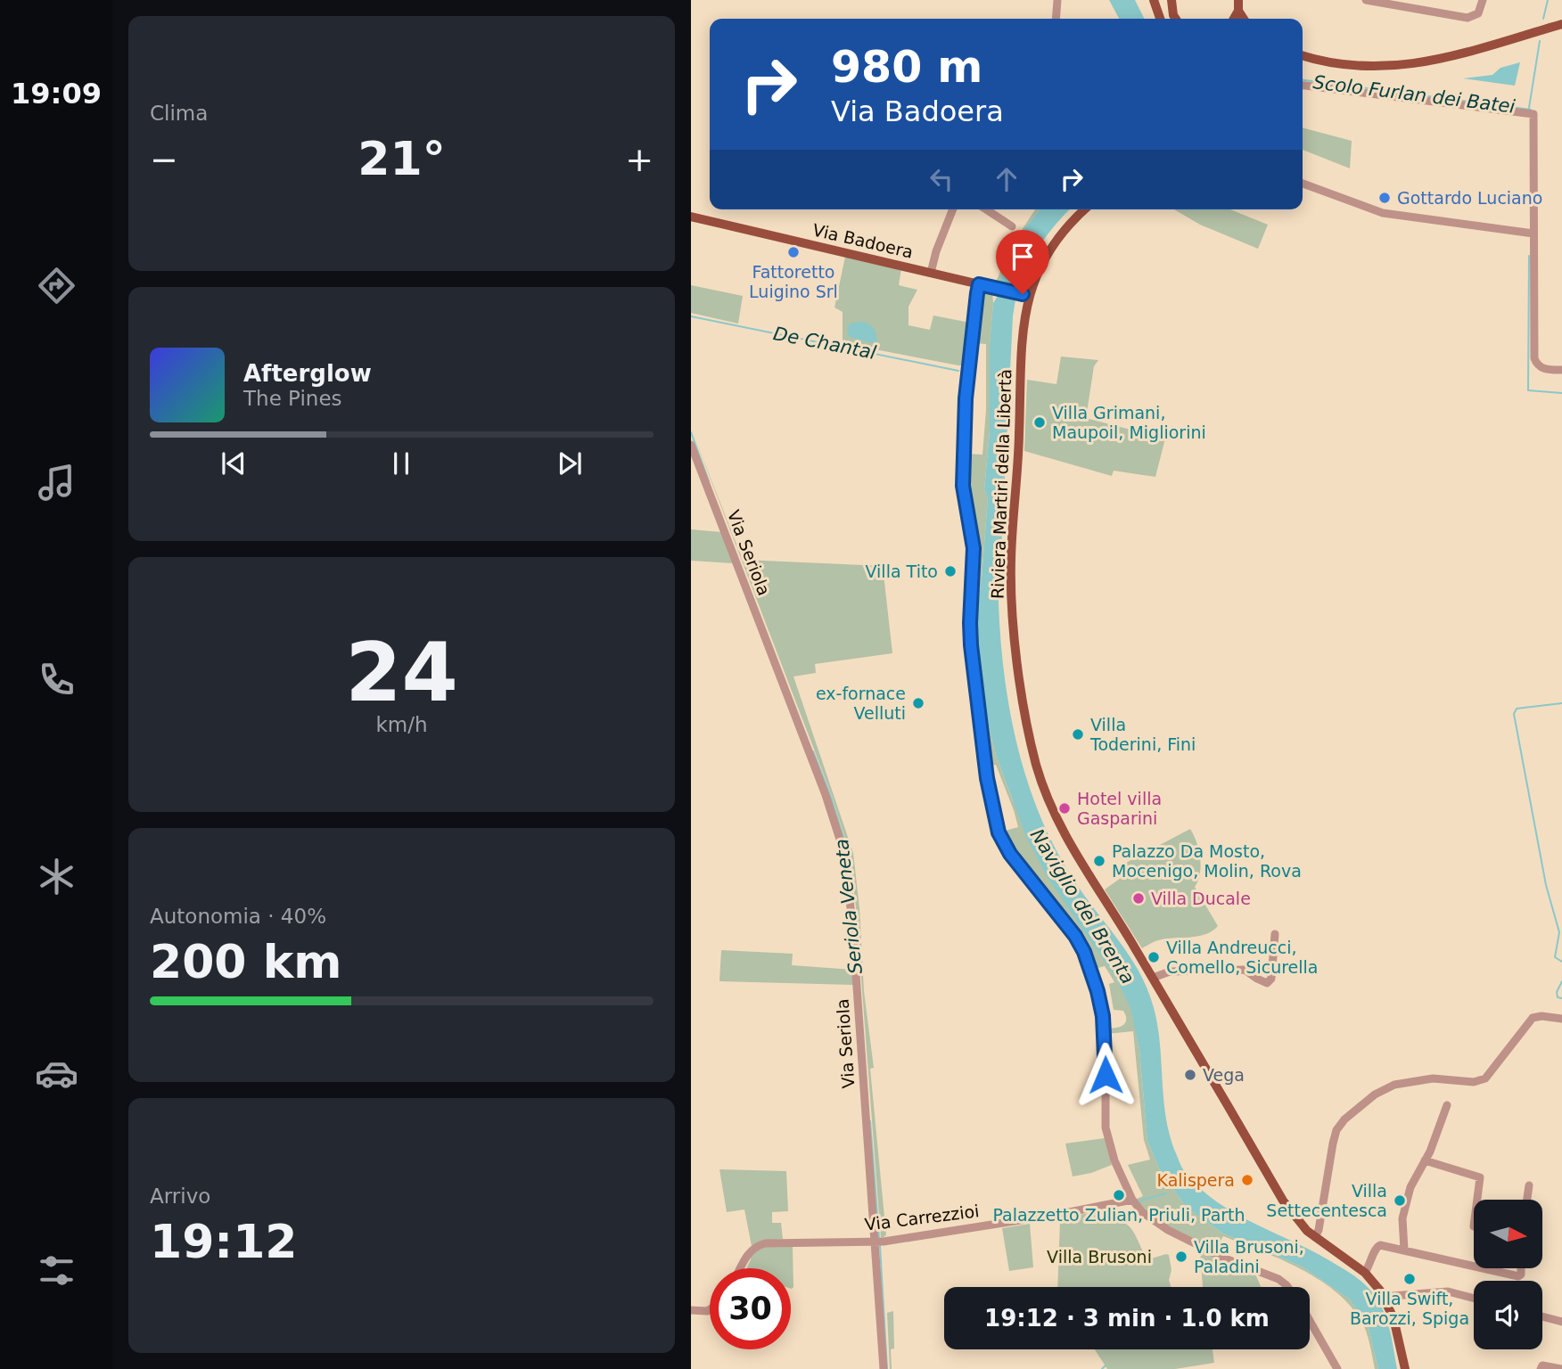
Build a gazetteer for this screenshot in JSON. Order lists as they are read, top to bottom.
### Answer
{
  "streets": {
    "main road": ["Via Badoera", "Riviera Martiri della Libertà"],
    "street": ["Via Seriola", "Via Carrezzioi"]
  },
  "crossings": [
    ["Via Badoera", "Riviera Martiri della Libertà"],
    ["Via Seriola", "Via Carrezzioi"]
  ],
  "water": [
    "Scolo Furlan dei Batei",
    "De Chantal",
    "Seriola Veneta",
    "Naviglio del Brenta"
  ],
  "parks": ["Villa Brusoni"],
  "places": [
    "Gottardo Luciano",
    "Fattoretto Luigino Srl",
    "Villa Grimani, Maupoil, Migliorini",
    "Villa Tito",
    "ex-fornace Velluti",
    "Villa Toderini, Fini",
    "Hotel villa Gasparini",
    "Palazzo Da Mosto, Mocenigo, Molin, Rova",
    "Villa Ducale",
    "Villa Andreucci, Comello, Sicurella",
    "Vega",
    "Kalispera",
    "Palazzetto Zulian, Priuli, Parth",
    "Villa Settecentesca",
    "Villa Brusoni, Paladini",
    "Villa Swift, Barozzi, Spiga"
  ],
  "north": "right",
  "page": {
    "tabs": "19:09",
    "tile": [
      "Clima",
      ["24", "km/h"],
      ["Autonomia · 40%", "200 km"],
      ["Arrivo", "19:12"]
    ],
    "turn": ["980 m", "Via Badoera"],
    "heat": ["−", "21°", "+"],
    "song": ["Afterglow", "The Pines"],
    "limit": "30",
    "trip": "19:12 · 3 min · 1.0 km"
  }
}
